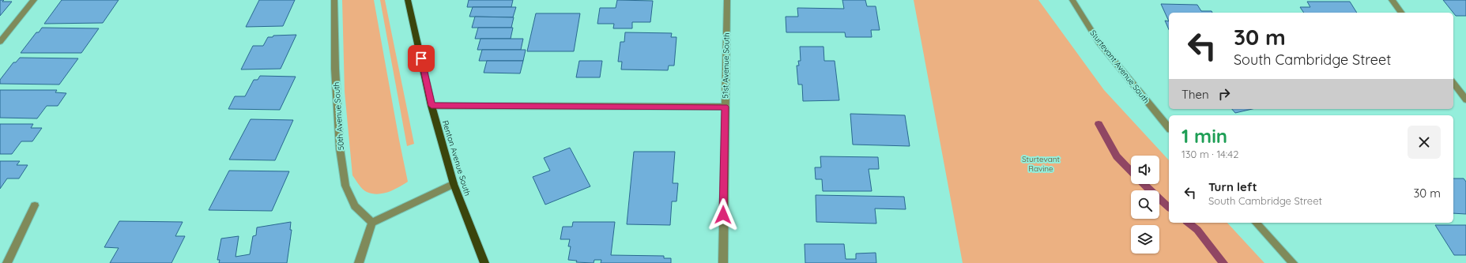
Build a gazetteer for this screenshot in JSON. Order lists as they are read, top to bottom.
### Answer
{
  "streets": {
    "main road": ["Renton Avenue South"],
    "street": ["51st Avenue South", "Sturtevant Avenue South", "50th Avenue South"]
  },
  "parks": ["Sturtevant Ravine"],
  "page": {
    "turn": ["30 m", "South Cambridge Street"],
    "then": "Then",
    "heading": ["1 min", "130 m · 14:42"],
    "list": [
      {
        "name": "Turn left",
        "note": "South Cambridge Street",
        "value": "30 m"
      }
    ]
  }
}
